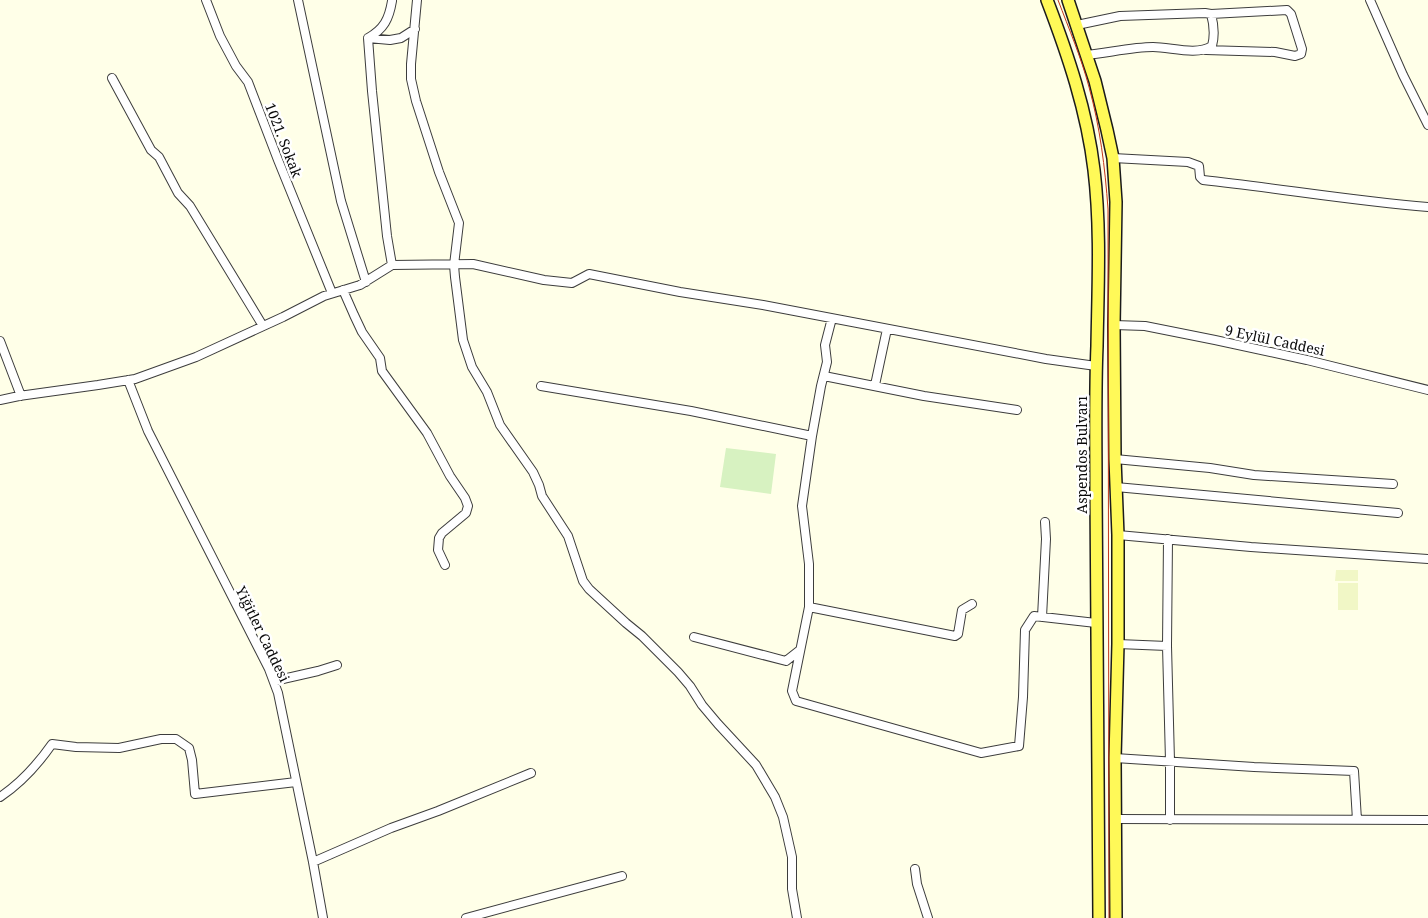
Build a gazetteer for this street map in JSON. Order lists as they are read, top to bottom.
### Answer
{
  "streets": {
    "main road": ["Aspendos Bulvarı"],
    "street": ["1021. Sokak", "9 Eylül Caddesi", "Yiğitler Caddesi"]
  }
}
